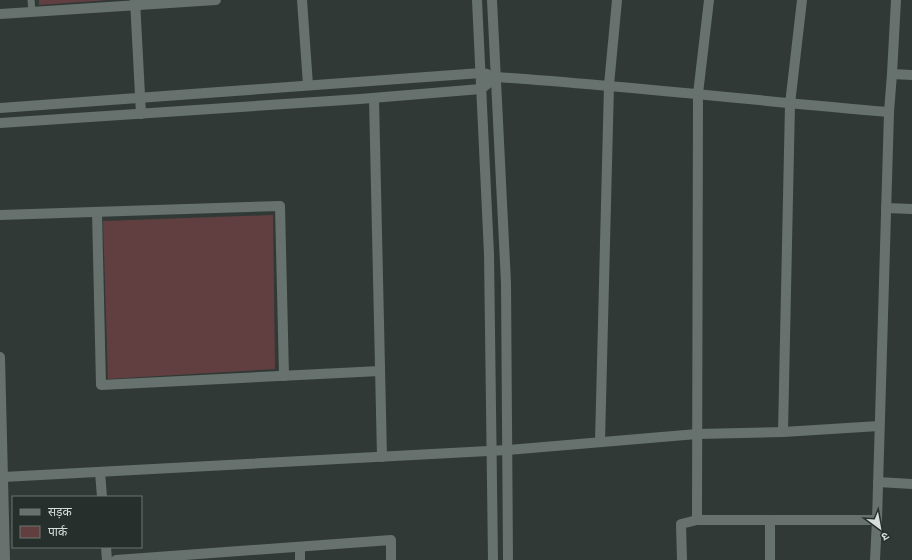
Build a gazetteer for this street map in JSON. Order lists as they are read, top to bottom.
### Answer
{
  "legend": ["सड़क", "पार्क"],
  "north": "bottom right"
}
